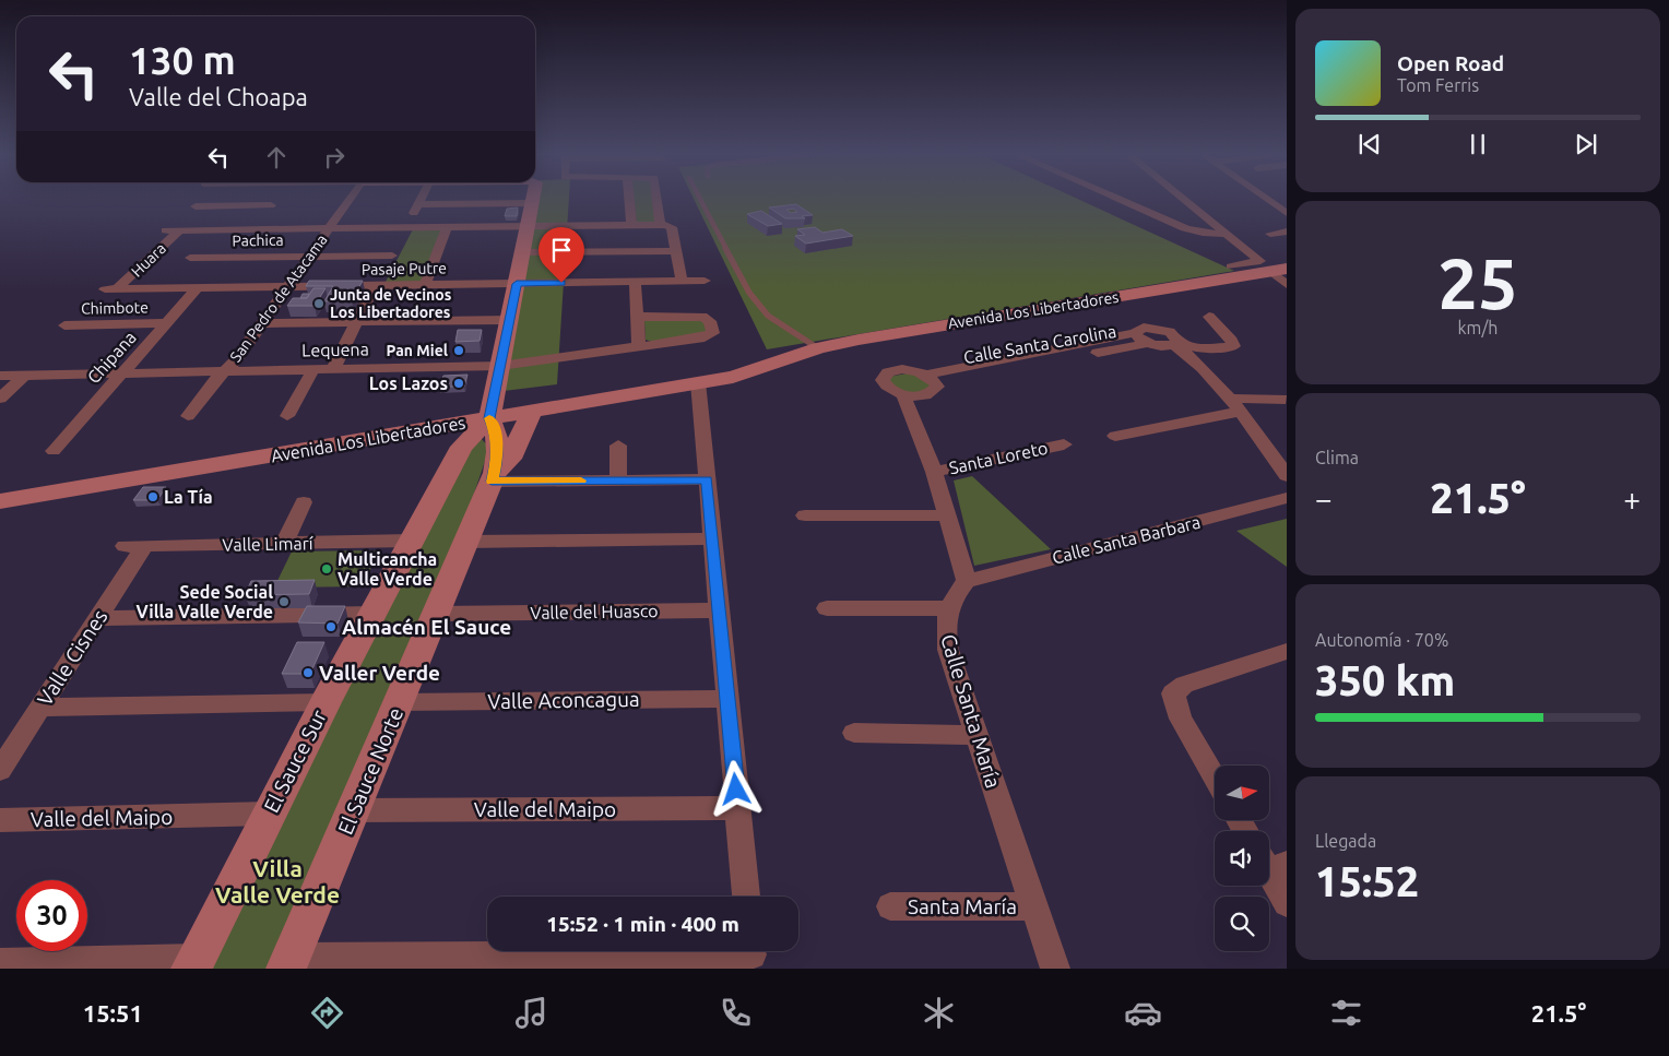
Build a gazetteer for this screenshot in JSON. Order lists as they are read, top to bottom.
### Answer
{
  "streets": {
    "street": [
      "Pachica",
      "Huara",
      "Pasaje Putre",
      "San Pedro de Atacama",
      "Chimbote",
      "Avenida Los Libertadores",
      "Calle Santa Carolina",
      "Lequena",
      "Chipana",
      "Santa Loreto",
      "Calle Santa Barbara",
      "Valle Limarí",
      "Valle del Huasco",
      "Valle Cisnes",
      "Valle Aconcagua",
      "Calle Santa María",
      "El Sauce Sur",
      "El Sauce Norte",
      "Valle del Maipo",
      "Santa María"
    ]
  },
  "crossings": [
    ["Pachica", "San Pedro de Atacama"],
    ["Huara", "Pasaje Putre"],
    ["Pasaje Putre", "San Pedro de Atacama"],
    ["Pasaje Putre", "Chipana"],
    ["San Pedro de Atacama", "Lequena"],
    ["Chimbote", "Chipana"],
    ["Avenida Los Libertadores", "El Sauce Sur"],
    ["Avenida Los Libertadores", "El Sauce Norte"],
    ["Lequena", "Chipana"],
    ["Calle Santa Barbara", "Calle Santa María"],
    ["Valle Limarí", "Valle Cisnes"],
    ["Valle Limarí", "El Sauce Sur"],
    ["Valle del Huasco", "El Sauce Norte"],
    ["Valle Aconcagua", "El Sauce Norte"],
    ["Calle Santa María", "Santa María"],
    ["El Sauce Sur", "El Sauce Norte"],
    ["El Sauce Sur", "Valle del Maipo"],
    ["El Sauce Norte", "Valle del Maipo"]
  ],
  "districts": ["Villa Valle Verde"],
  "places": [
    "Junta de Vecinos Los Libertadores",
    "Pan Miel",
    "Los Lazos",
    "La Tía",
    "Multicancha Valle Verde",
    "Sede Social Villa Valle Verde",
    "Almacén El Sauce",
    "Valler Verde"
  ],
  "north": "right",
  "page": {
    "turn": ["130 m", "Valle del Choapa"],
    "song": ["Open Road", "Tom Ferris"],
    "tile": [
      ["25", "km/h"],
      "Clima",
      ["Autonomía · 70%", "350 km"],
      ["Llegada", "15:52"]
    ],
    "heat": ["−", "21.5°", "+"],
    "limit": "30",
    "trip": "15:52 · 1 min · 400 m",
    "tabs": ["15:51", "21.5°"]
  }
}
